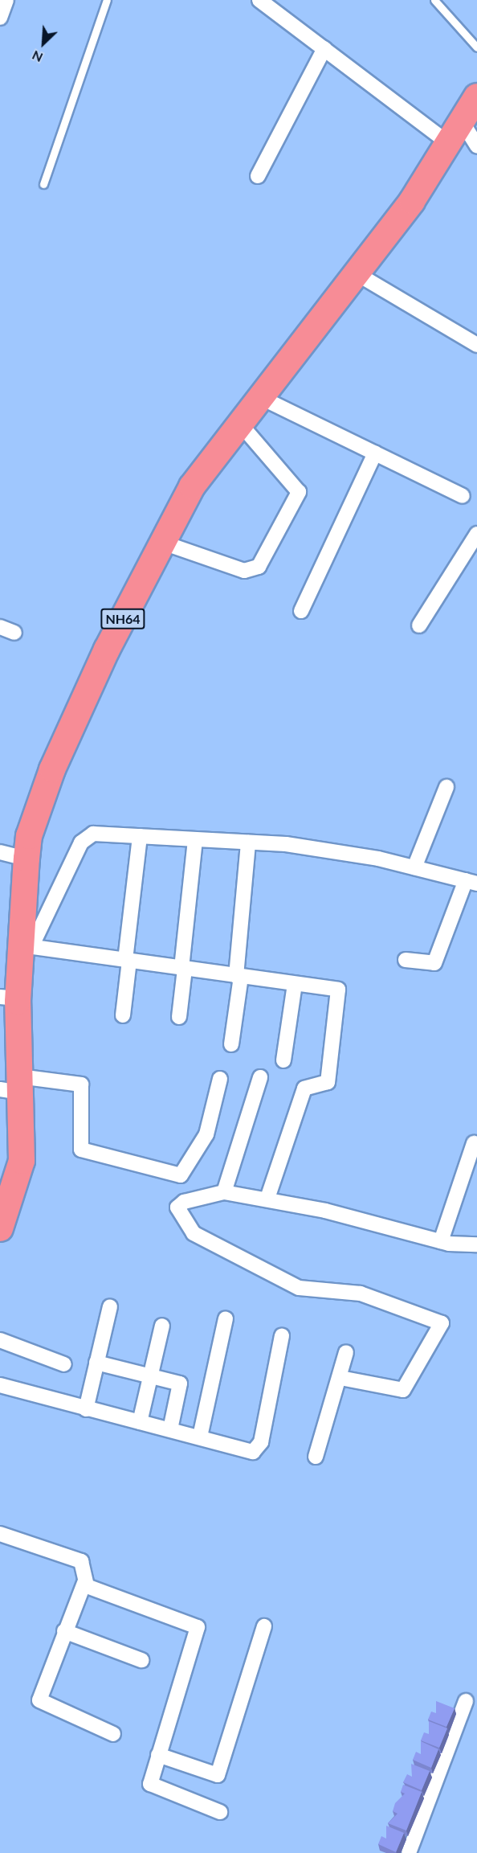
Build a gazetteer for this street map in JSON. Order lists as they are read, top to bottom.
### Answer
{
  "streets": {
    "highway": ["NH64"]
  },
  "north": "bottom left"
}
